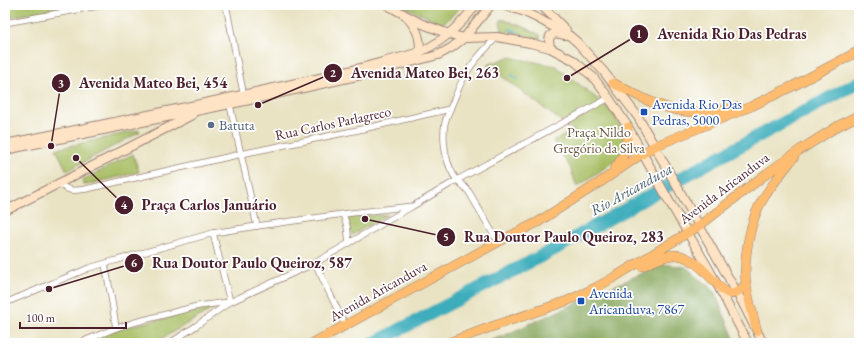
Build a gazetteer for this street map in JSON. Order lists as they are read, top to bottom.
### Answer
{
  "streets": {
    "highway": ["Avenida Aricanduva"],
    "street": ["Rua Carlos Parlagreco"]
  },
  "water": ["Rio Aricanduva"],
  "parks": ["Praça Nildo Gregório da Silva"],
  "places": {
    "other": [
      "Avenida Rio Das Pedras",
      "Avenida Mateo Bei, 263",
      "Batuta",
      "Avenida Mateo Bei, 454",
      "Praça Carlos Januário",
      "Rua Doutor Paulo Queiroz, 283",
      "Rua Doutor Paulo Queiroz, 587"
    ],
    "transit": ["Avenida Rio Das Pedras, 5000", "Avenida Aricanduva, 7867"]
  },
  "scale_bar": "100 m"
}
